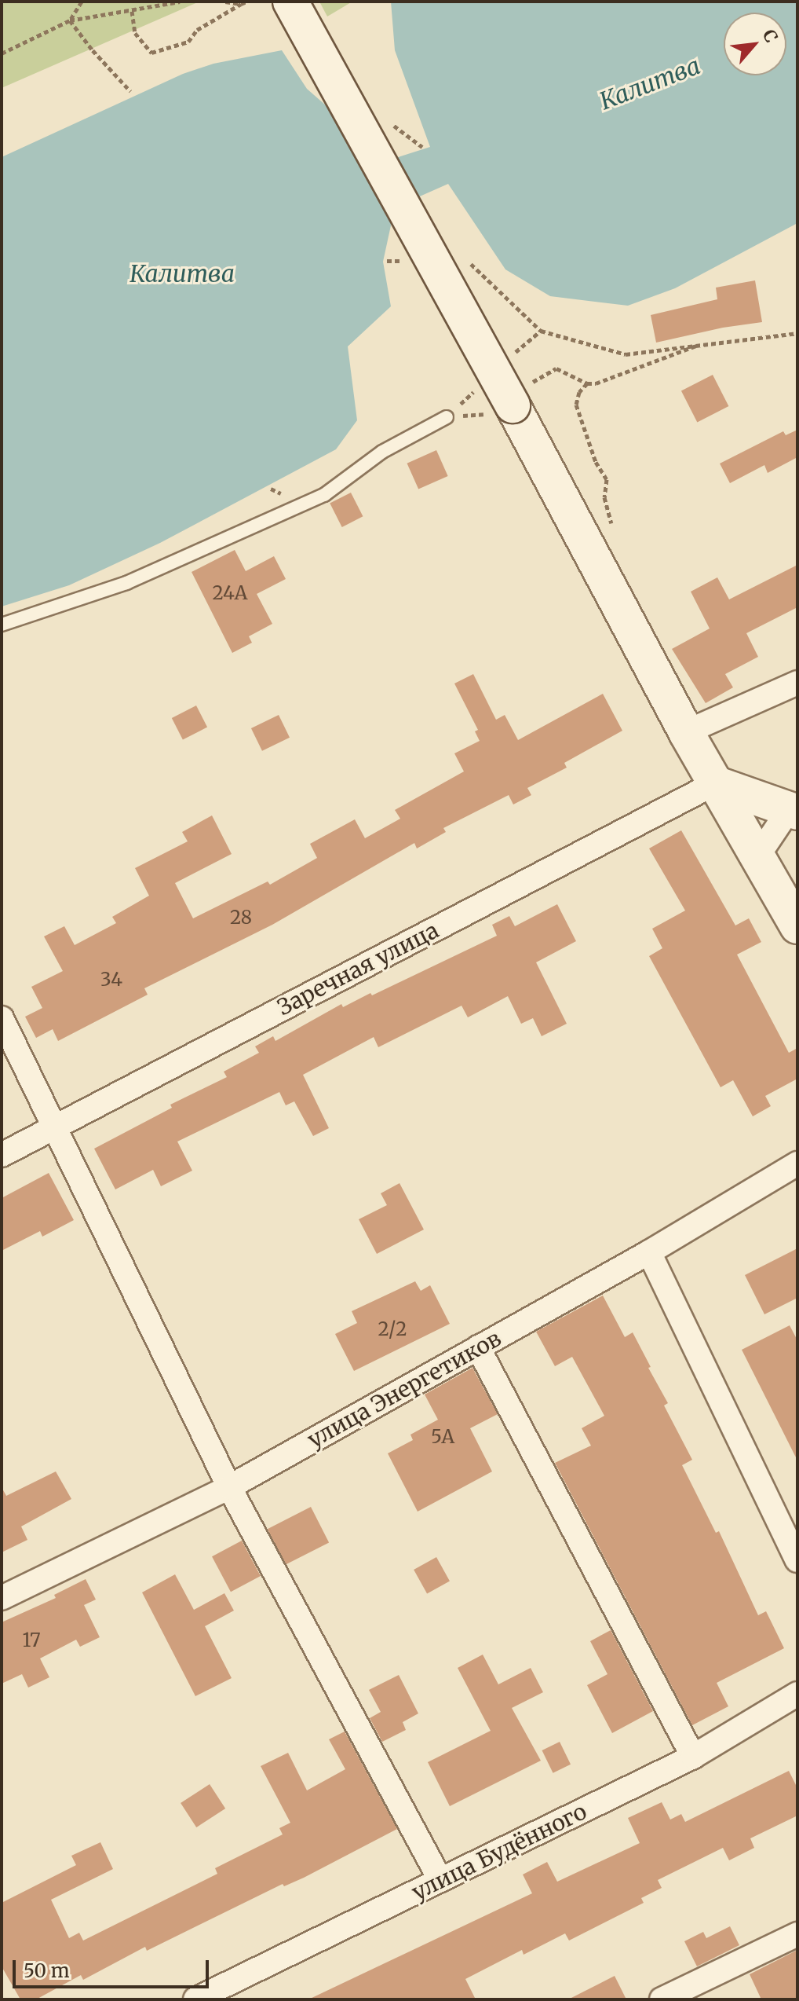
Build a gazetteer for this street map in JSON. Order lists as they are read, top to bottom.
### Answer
{
  "streets": {
    "street": ["Заречная улица", "улица Энергетиков", "улица Будённого"]
  },
  "water": ["Калитва"],
  "house_numbers": [
    "24А",
    "28",
    "34",
    "2/2",
    "5А",
    "17"
  ],
  "scale_bar": "50 m",
  "north": "top right"
}
